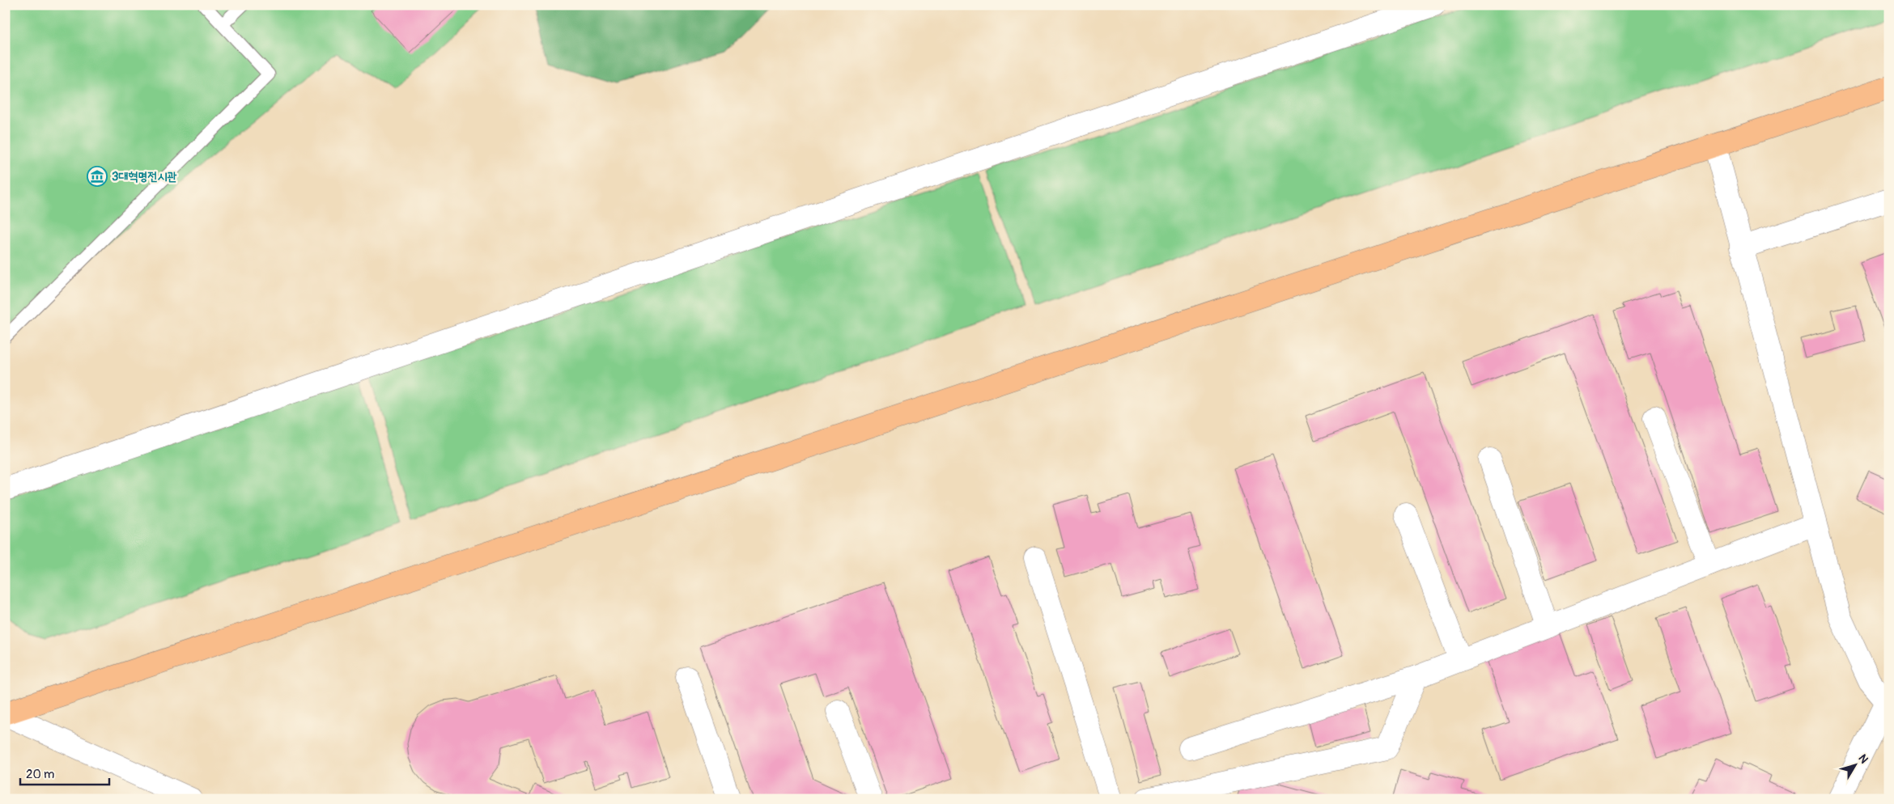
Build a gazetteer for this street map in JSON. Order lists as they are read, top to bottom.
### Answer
{
  "places": {
    "museum": ["3대혁명전시관"]
  },
  "scale_bar": "20 m",
  "north": "top right"
}
